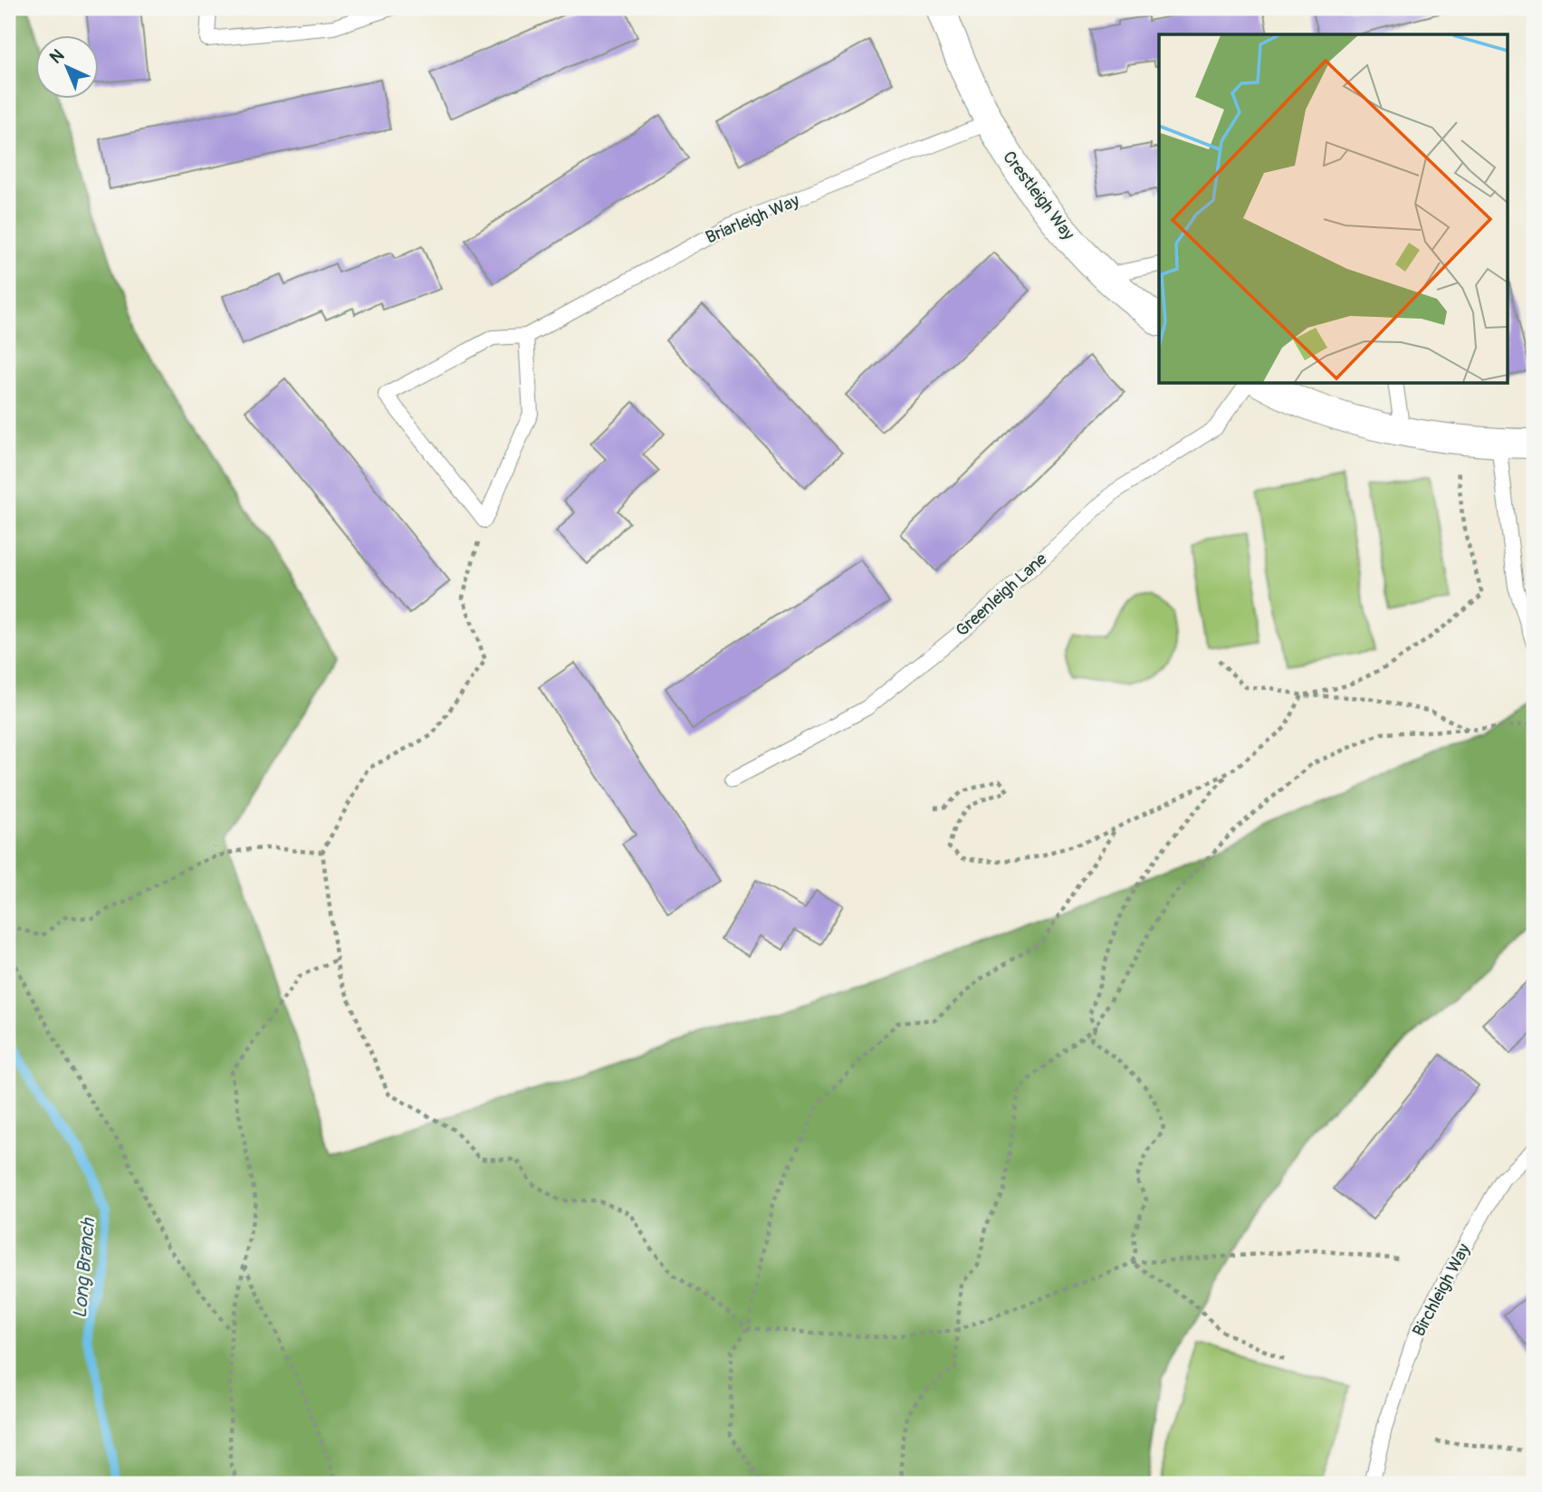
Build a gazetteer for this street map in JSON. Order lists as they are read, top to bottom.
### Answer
{
  "streets": {
    "street": ["Crestleigh Way"],
    "lane": ["Briarleigh Way", "Greenleigh Lane", "Birchleigh Way"]
  },
  "crossings": [
    ["Crestleigh Way", "Briarleigh Way"]
  ],
  "water": ["Long Branch"],
  "north": "top left"
}
